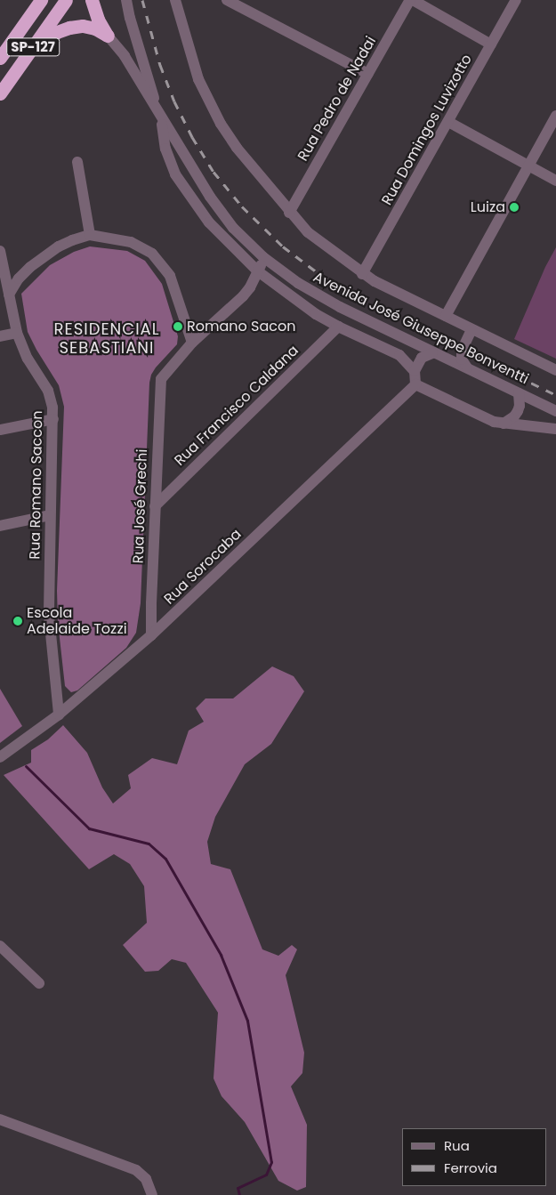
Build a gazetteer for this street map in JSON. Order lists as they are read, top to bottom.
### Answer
{
  "streets": {
    "highway": ["SP-127"],
    "street": [
      "Rua Pedro de Nadai",
      "Rua Domingos Luvizotto",
      "Avenida José Giuseppe Bonventti",
      "Rua Francisco Caldana",
      "Rua Romano Saccon",
      "Rua José Grechi",
      "Rua Sorocaba"
    ]
  },
  "crossings": [
    ["Avenida José Giuseppe Bonventti", "Rua Francisco Caldana"],
    ["Rua Francisco Caldana", "Rua José Grechi"],
    ["Rua Romano Saccon", "Rua Sorocaba"],
    ["Rua José Grechi", "Rua Sorocaba"]
  ],
  "districts": ["RESIDENCIAL SEBASTIANI"],
  "places": ["Luiza", "Romano Sacon", "Escola Adelaide Tozzi"],
  "legend": ["Rua", "Ferrovia"]
}
